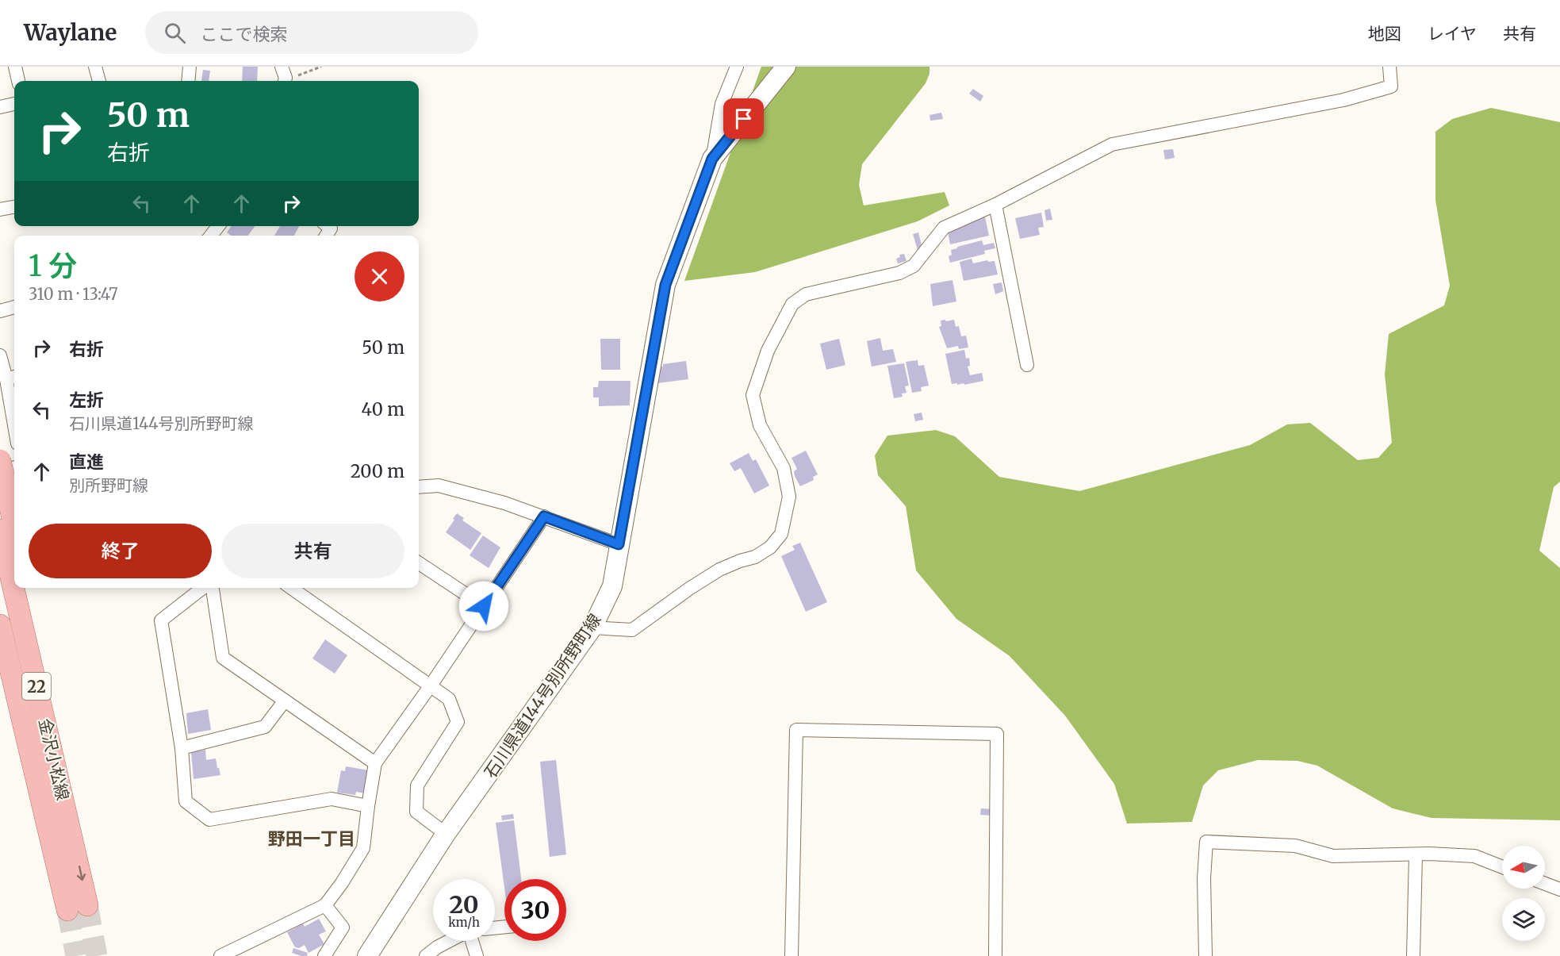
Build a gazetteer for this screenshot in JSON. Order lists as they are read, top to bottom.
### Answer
{
  "streets": {
    "main road": ["22", "石川県道144号別所野町線", "金沢小松線"]
  },
  "crossings": [
    ["22", "金沢小松線"]
  ],
  "districts": ["野田一丁目"],
  "north": "left",
  "page": {
    "header": "Waylane",
    "search": "ここで検索",
    "nav": ["地図", "レイヤ", "共有"],
    "turn": ["50 m", "右折"],
    "heading": ["1 分", "310 m · 13:47"],
    "list": [
      {
        "name": "右折",
        "value": "50 m"
      },
      {
        "name": "左折",
        "note": "石川県道144号別所野町線",
        "value": "40 m"
      },
      {
        "name": "直進",
        "note": "別所野町線",
        "value": "200 m"
      }
    ],
    "buttons": ["終了", "共有"],
    "speed": "20 km/h",
    "limit": "30"
  }
}
